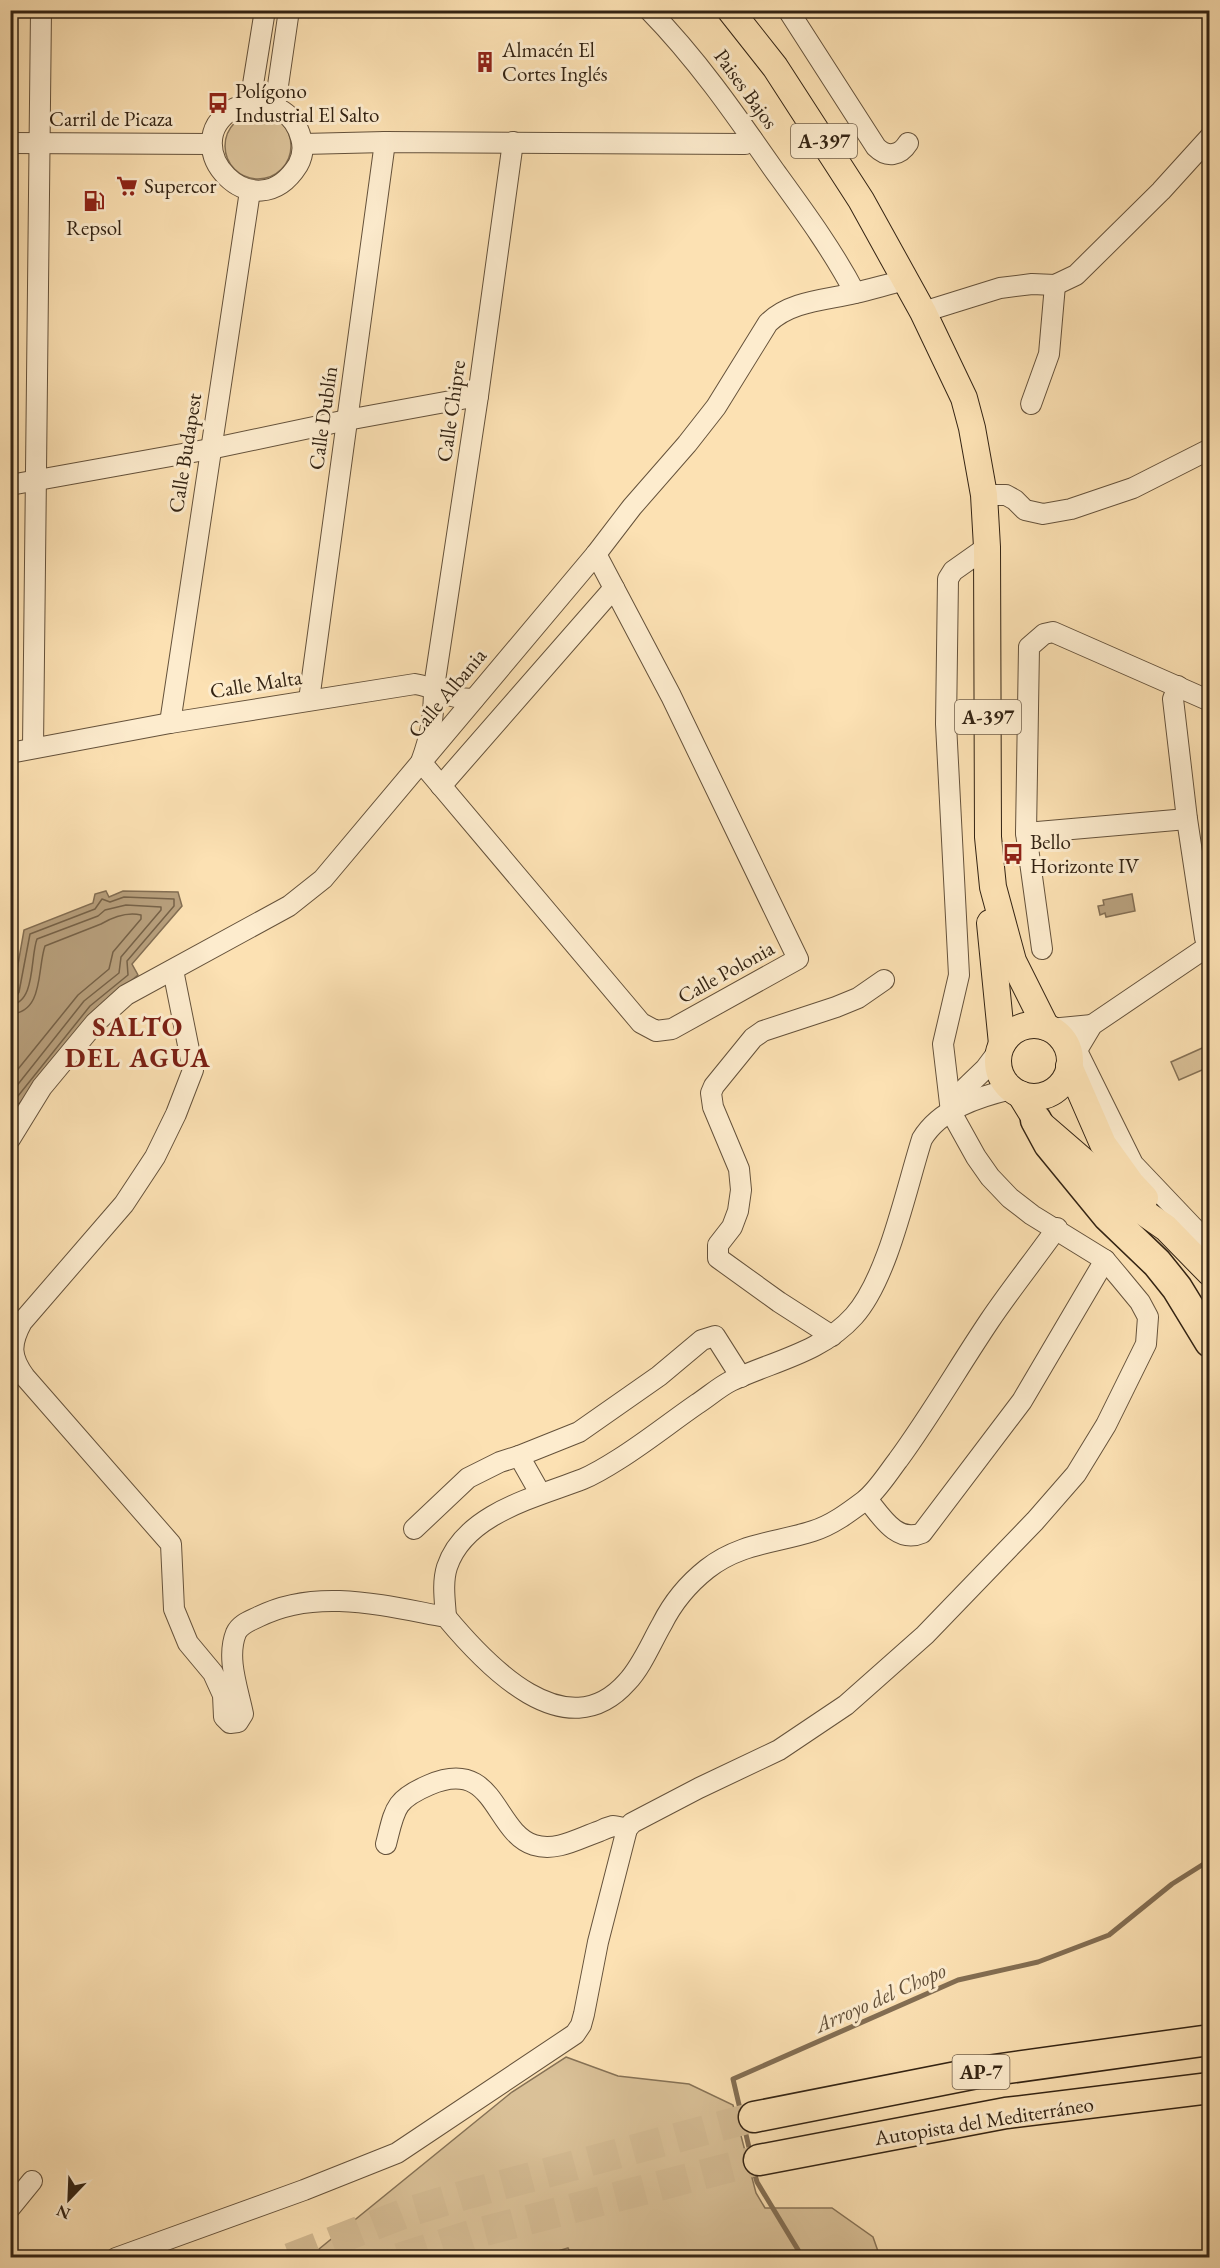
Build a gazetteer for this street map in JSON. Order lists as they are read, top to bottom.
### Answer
{
  "streets": {
    "highway": ["AP-7", "Autopista del Mediterráneo"],
    "main road": ["A-397"],
    "street": [
      "Paises Bajos",
      "Carril de Picaza",
      "Calle Chipre",
      "Calle Dublín",
      "Calle Budapest",
      "Calle Malta",
      "Calle Albania",
      "Calle Polonia"
    ]
  },
  "crossings": [
    ["Paises Bajos", "Calle Albania"],
    ["Carril de Picaza", "Calle Budapest"],
    ["A-397", "Calle Albania"],
    ["Calle Chipre", "Calle Malta"],
    ["Calle Dublín", "Calle Malta"],
    ["Calle Budapest", "Calle Malta"],
    ["Calle Albania", "Calle Polonia"]
  ],
  "districts": ["SALTO DEL AGUA"],
  "water": ["Arroyo del Chopo"],
  "places": {
    "building": ["Almacén El Cortes Inglés"],
    "bus stop": ["Polígono Industrial El Salto", "Bello Horizonte IV"],
    "supermarket": ["Supercor"],
    "fuel station": ["Repsol"]
  },
  "north": "bottom left"
}
